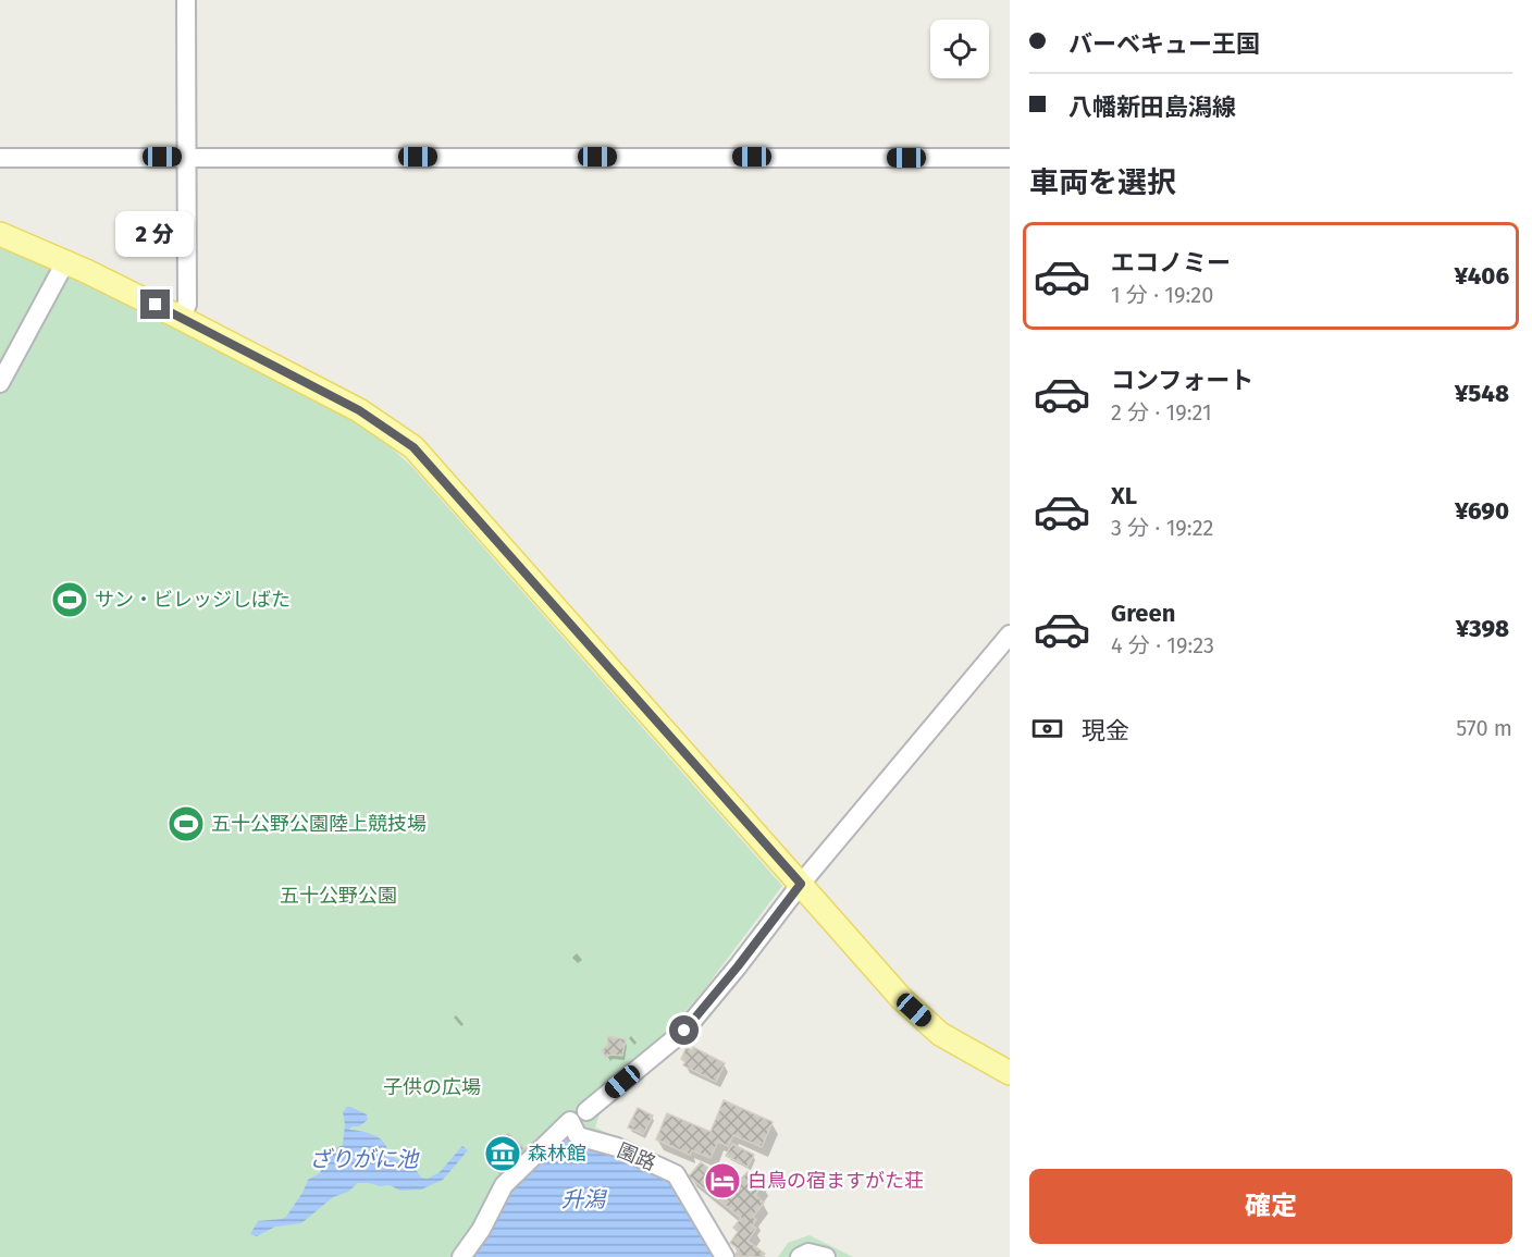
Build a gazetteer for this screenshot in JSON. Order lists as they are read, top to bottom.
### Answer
{
  "streets": {
    "street": ["園路"]
  },
  "water": ["ざりがに池", "升潟"],
  "parks": ["五十公野公園", "子供の広場"],
  "places": {
    "sports": ["サン・ビレッジしばた", "五十公野公園陸上競技場"],
    "museum": ["森林館"],
    "hotel": ["白鳥の宿ますがた荘"]
  },
  "page": {
    "banner": ["バーベキュー王国", "八幡新田島潟線"],
    "heading": "車両を選択",
    "bubble": "2 分",
    "list": [
      {
        "name": "エコノミー",
        "note": "1 分 · 19:20",
        "value": "¥406"
      },
      {
        "name": "コンフォート",
        "note": "2 分 · 19:21",
        "value": "¥548"
      },
      {
        "name": "XL",
        "note": "3 分 · 19:22",
        "value": "¥690"
      },
      {
        "name": "Green",
        "note": "4 分 · 19:23",
        "value": "¥398"
      }
    ],
    "pay": ["現金", "570 m"],
    "buttons": "確定"
  }
}
